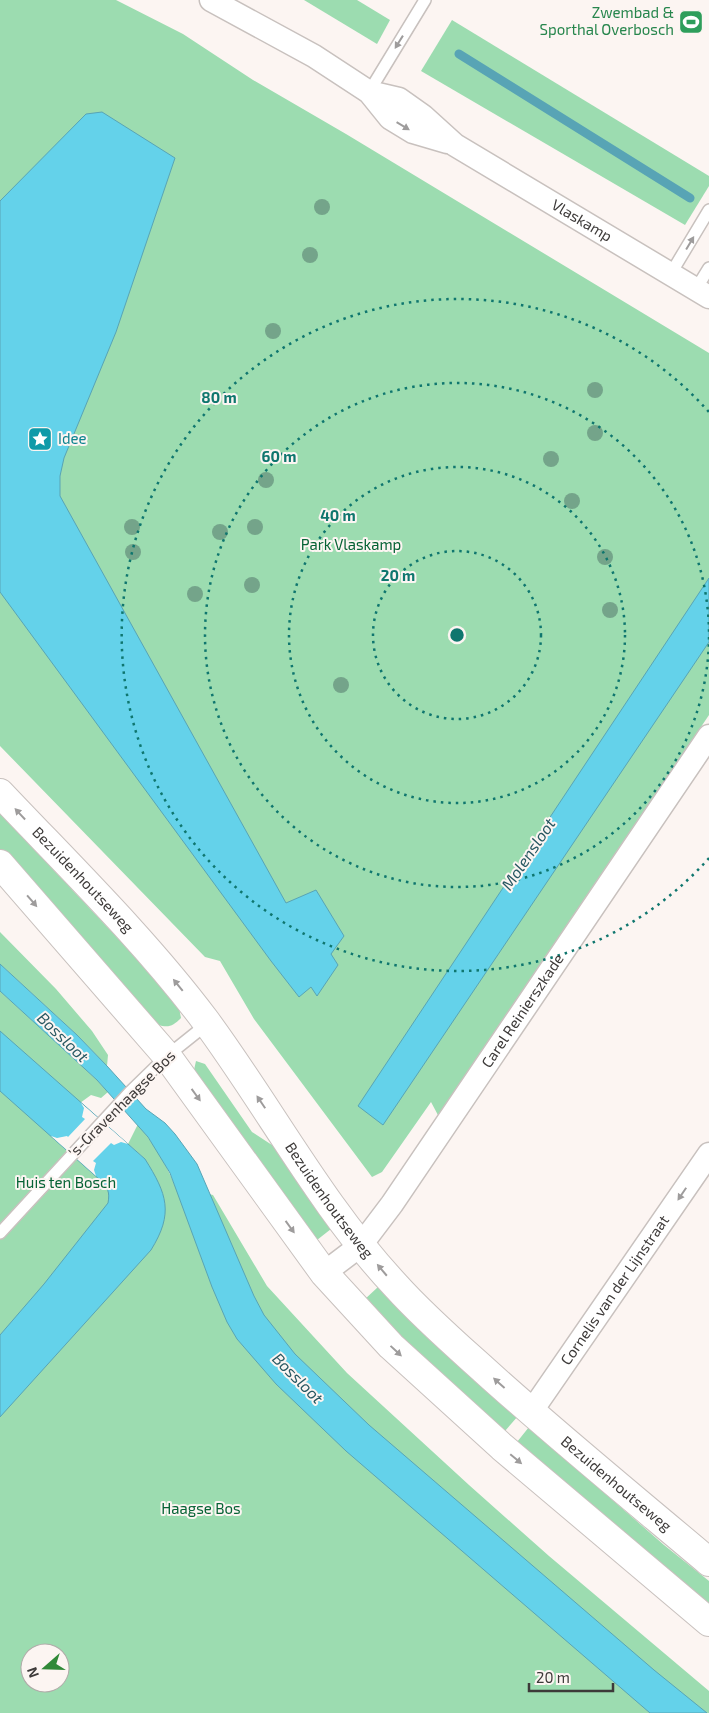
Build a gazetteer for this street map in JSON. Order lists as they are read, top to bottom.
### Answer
{
  "streets": {
    "main road": ["Bezuidenhoutseweg"],
    "street": ["Vlaskamp", "Carel Reinierszkade", "Cornelis van der Lijnstraat"],
    "lane": ["'s-Gravenhaagse Bos"]
  },
  "crossings": [
    ["Bezuidenhoutseweg", "Carel Reinierszkade"],
    ["Bezuidenhoutseweg", "'s-Gravenhaagse Bos"],
    ["Bezuidenhoutseweg", "Cornelis van der Lijnstraat"]
  ],
  "one_way": ["Cornelis van der Lijnstraat"],
  "water": ["Molensloot", "Bossloot"],
  "parks": ["Park Vlaskamp", "Huis ten Bosch", "Haagse Bos"],
  "places": {
    "sports": ["Zwembad & Sporthal Overbosch"],
    "place": ["Idee"]
  },
  "scale_bar": "20 m",
  "north": "left",
  "rings": [
    "80 m",
    "60 m",
    "40 m",
    "20 m"
  ]
}
